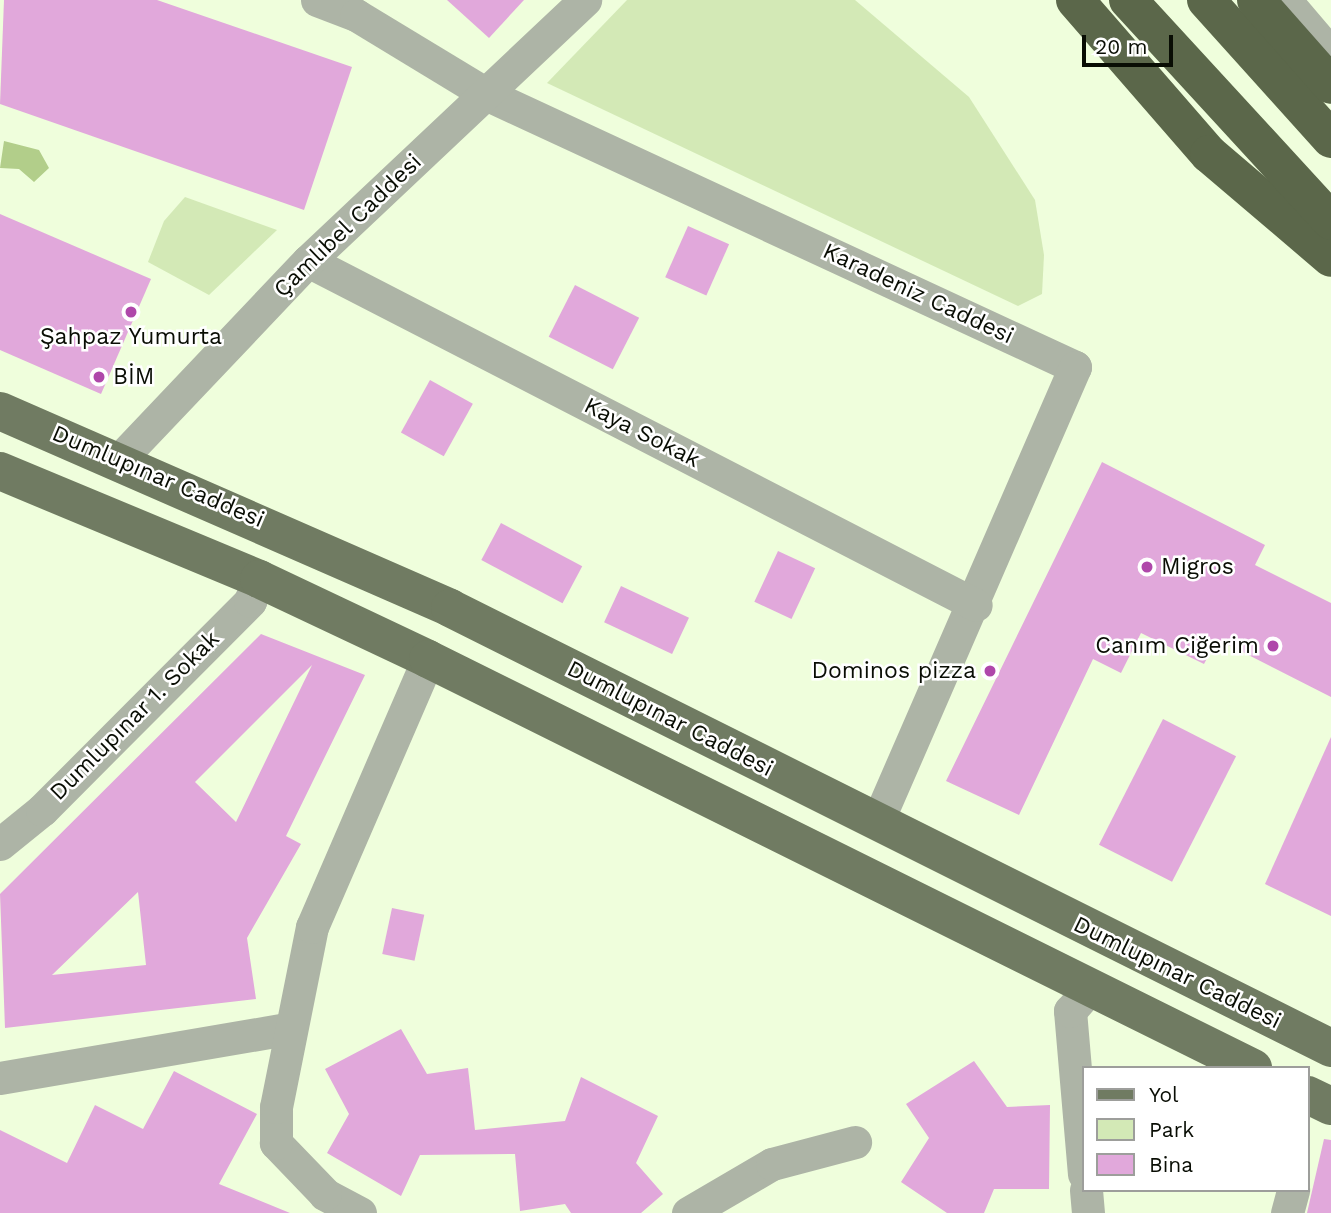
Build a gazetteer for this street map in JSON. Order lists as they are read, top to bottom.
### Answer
{
  "streets": {
    "main road": ["Dumlupınar Caddesi"],
    "street": [
      "Çamlıbel Caddesi",
      "Karadeniz Caddesi",
      "Kaya Sokak",
      "Dumlupınar 1. Sokak"
    ]
  },
  "crossings": [
    ["Çamlıbel Caddesi", "Karadeniz Caddesi"],
    ["Çamlıbel Caddesi", "Kaya Sokak"],
    ["Çamlıbel Caddesi", "Dumlupınar Caddesi"],
    ["Karadeniz Caddesi", "Kaya Sokak"],
    ["Karadeniz Caddesi", "Dumlupınar Caddesi"]
  ],
  "places": [
    "Şahpaz Yumurta",
    "BİM",
    "Migros",
    "Canım Ciğerim",
    "Dominos pizza"
  ],
  "legend": ["Yol", "Park", "Bina"],
  "scale_bar": "20 m"
}
